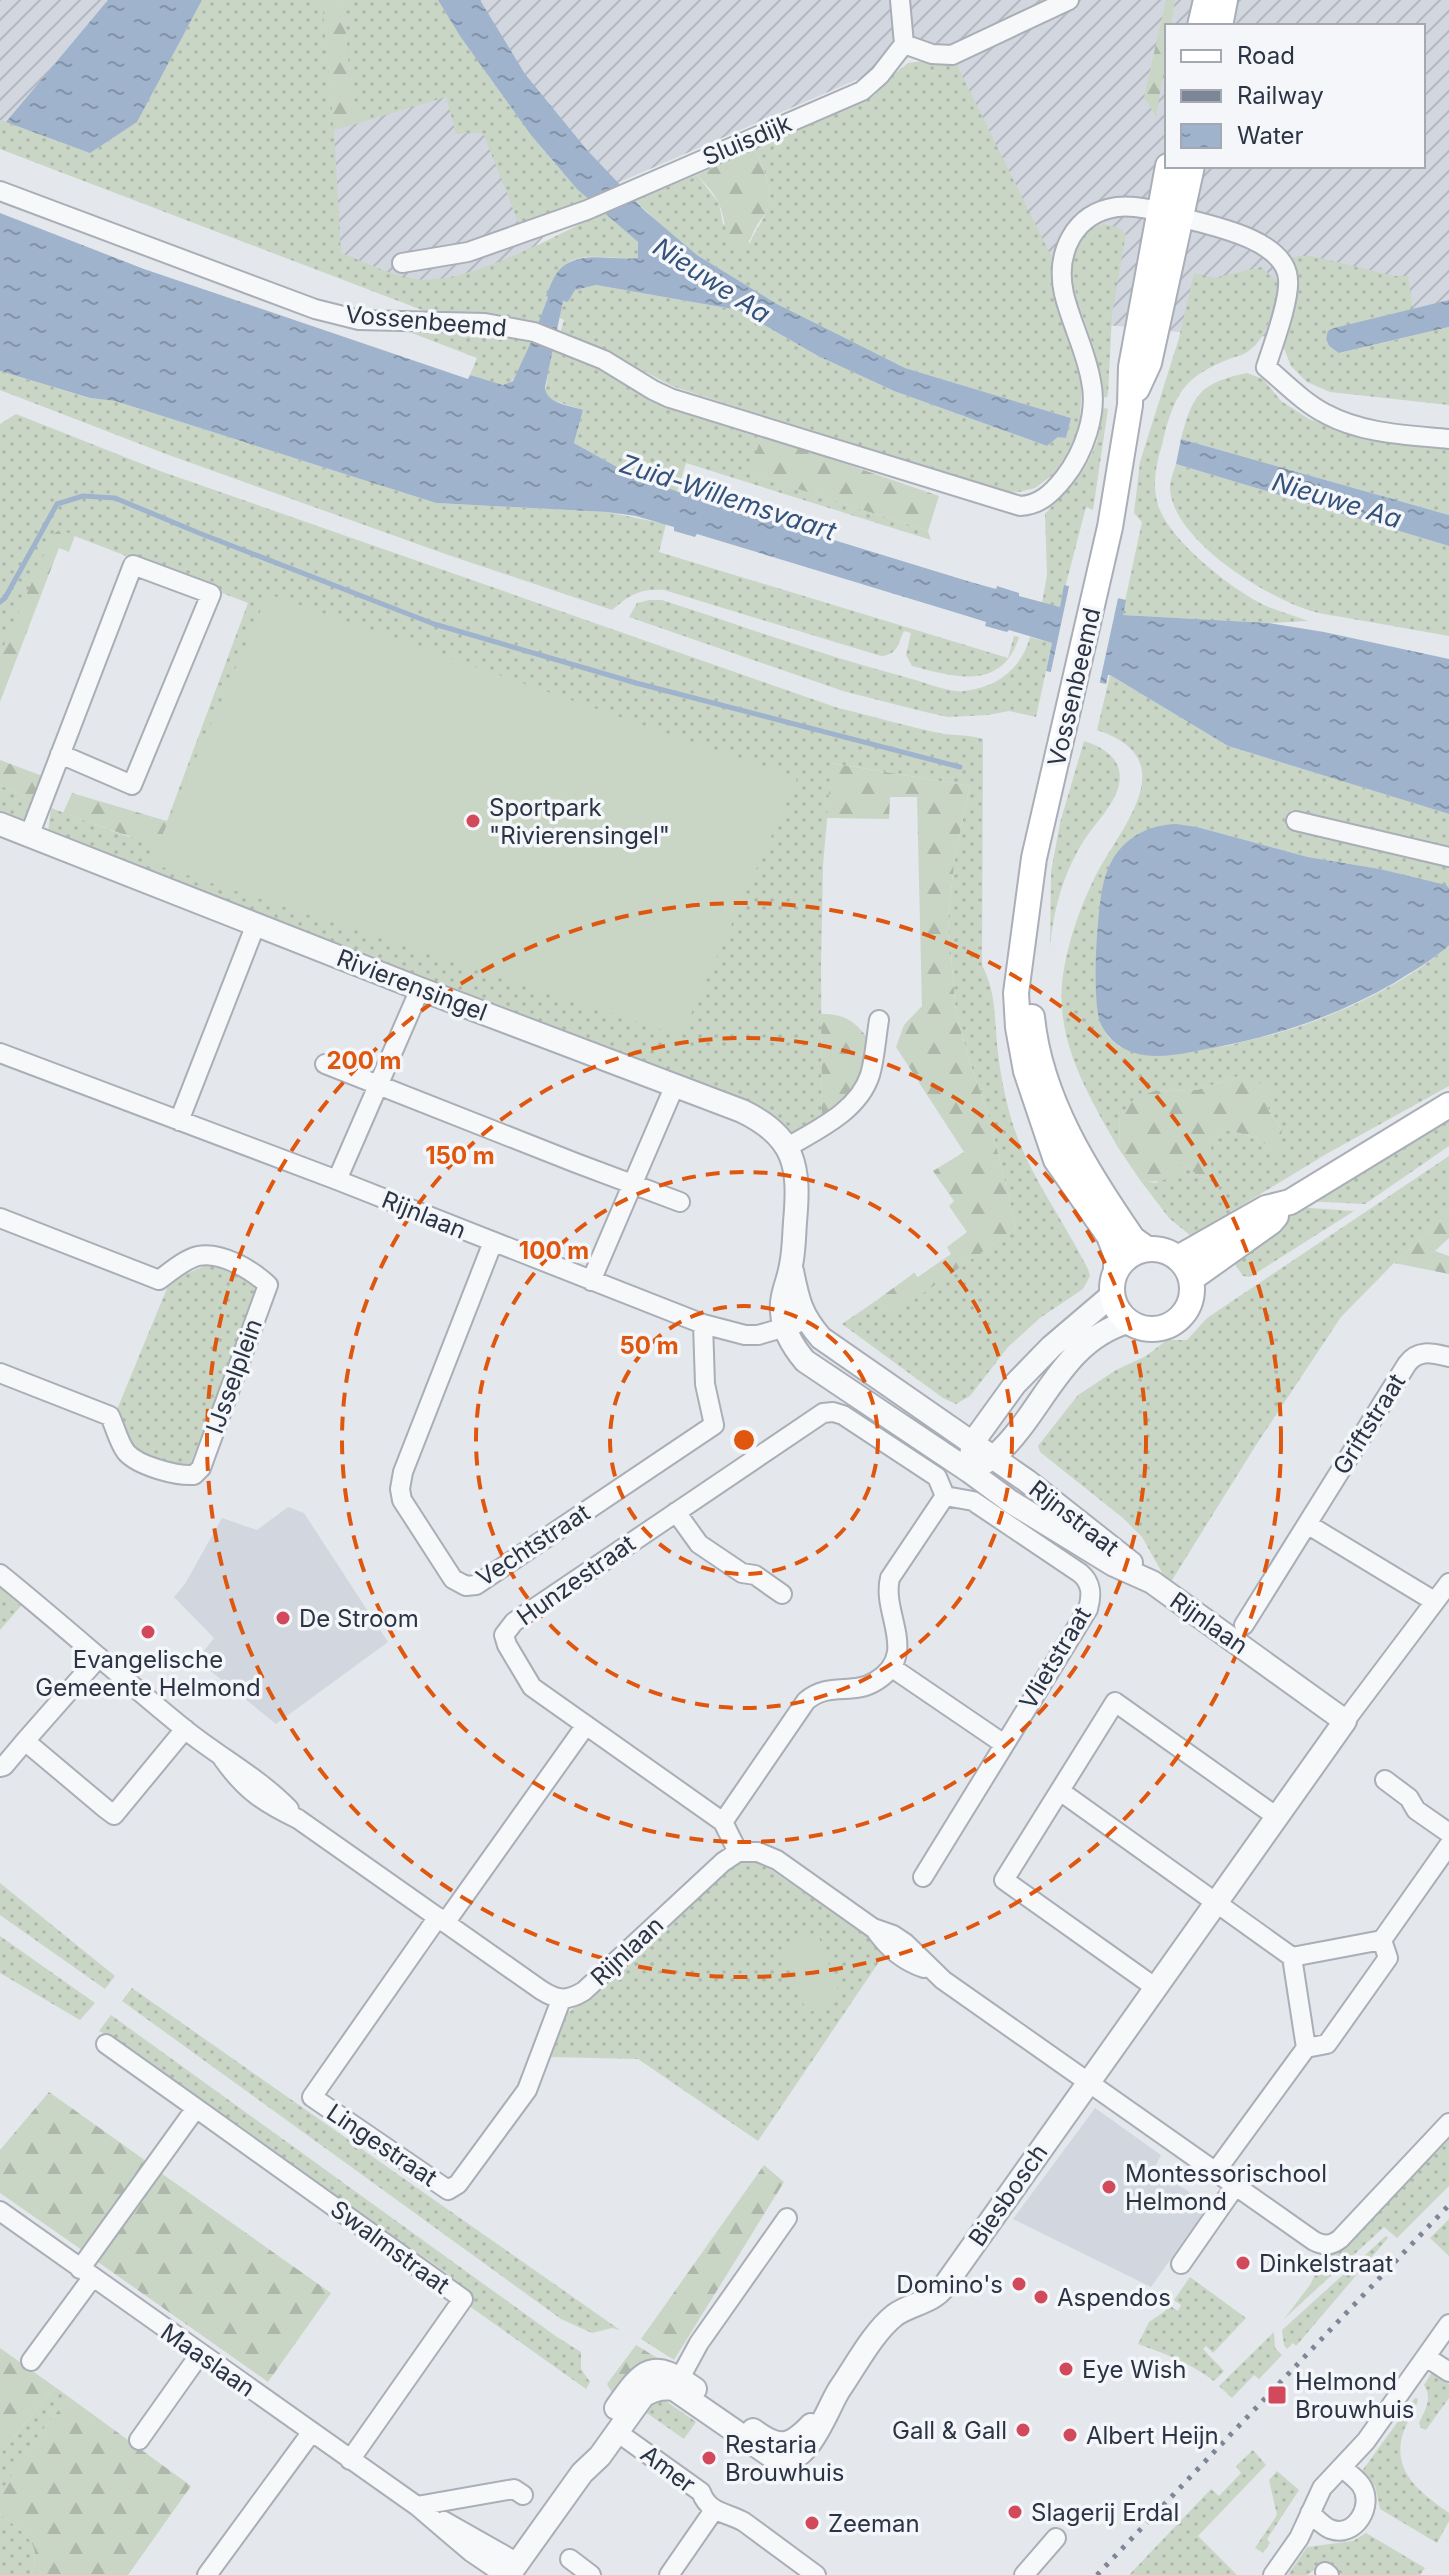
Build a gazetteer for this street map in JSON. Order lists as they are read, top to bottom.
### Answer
{
  "streets": {
    "main road": ["Vossenbeemd"],
    "street": [
      "Sluisdijk",
      "Rivierensingel",
      "Rijnlaan",
      "IJsselplein",
      "Griftstraat",
      "Rijnstraat",
      "Vechtstraat",
      "Hunzestraat",
      "Vlietstraat",
      "Lingestraat",
      "Biesbosch",
      "Swalmstraat",
      "Maaslaan",
      "Amer"
    ]
  },
  "crossings": [
    ["Rivierensingel", "Rijnlaan"],
    ["Rijnlaan", "Rijnstraat"],
    ["Rijnlaan", "Vechtstraat"],
    ["Rijnlaan", "Hunzestraat"],
    ["Rijnlaan", "Lingestraat"],
    ["Hunzestraat", "Vlietstraat"],
    ["Swalmstraat", "Maaslaan"]
  ],
  "water": ["Nieuwe Aa", "Zuid-Willemsvaart"],
  "places": {
    "other": [
      "Sportpark \"Rivierensingel\"",
      "De Stroom",
      "Evangelische Gemeente Helmond",
      "Montessorischool Helmond",
      "Dinkelstraat",
      "Domino's",
      "Aspendos",
      "Eye Wish",
      "Gall & Gall",
      "Albert Heijn",
      "Restaria Brouwhuis",
      "Slagerij Erdal",
      "Zeeman"
    ],
    "transit": ["Helmond Brouwhuis"]
  },
  "legend": ["Road", "Railway", "Water"],
  "rings": [
    "200 m",
    "150 m",
    "100 m",
    "50 m"
  ]
}
